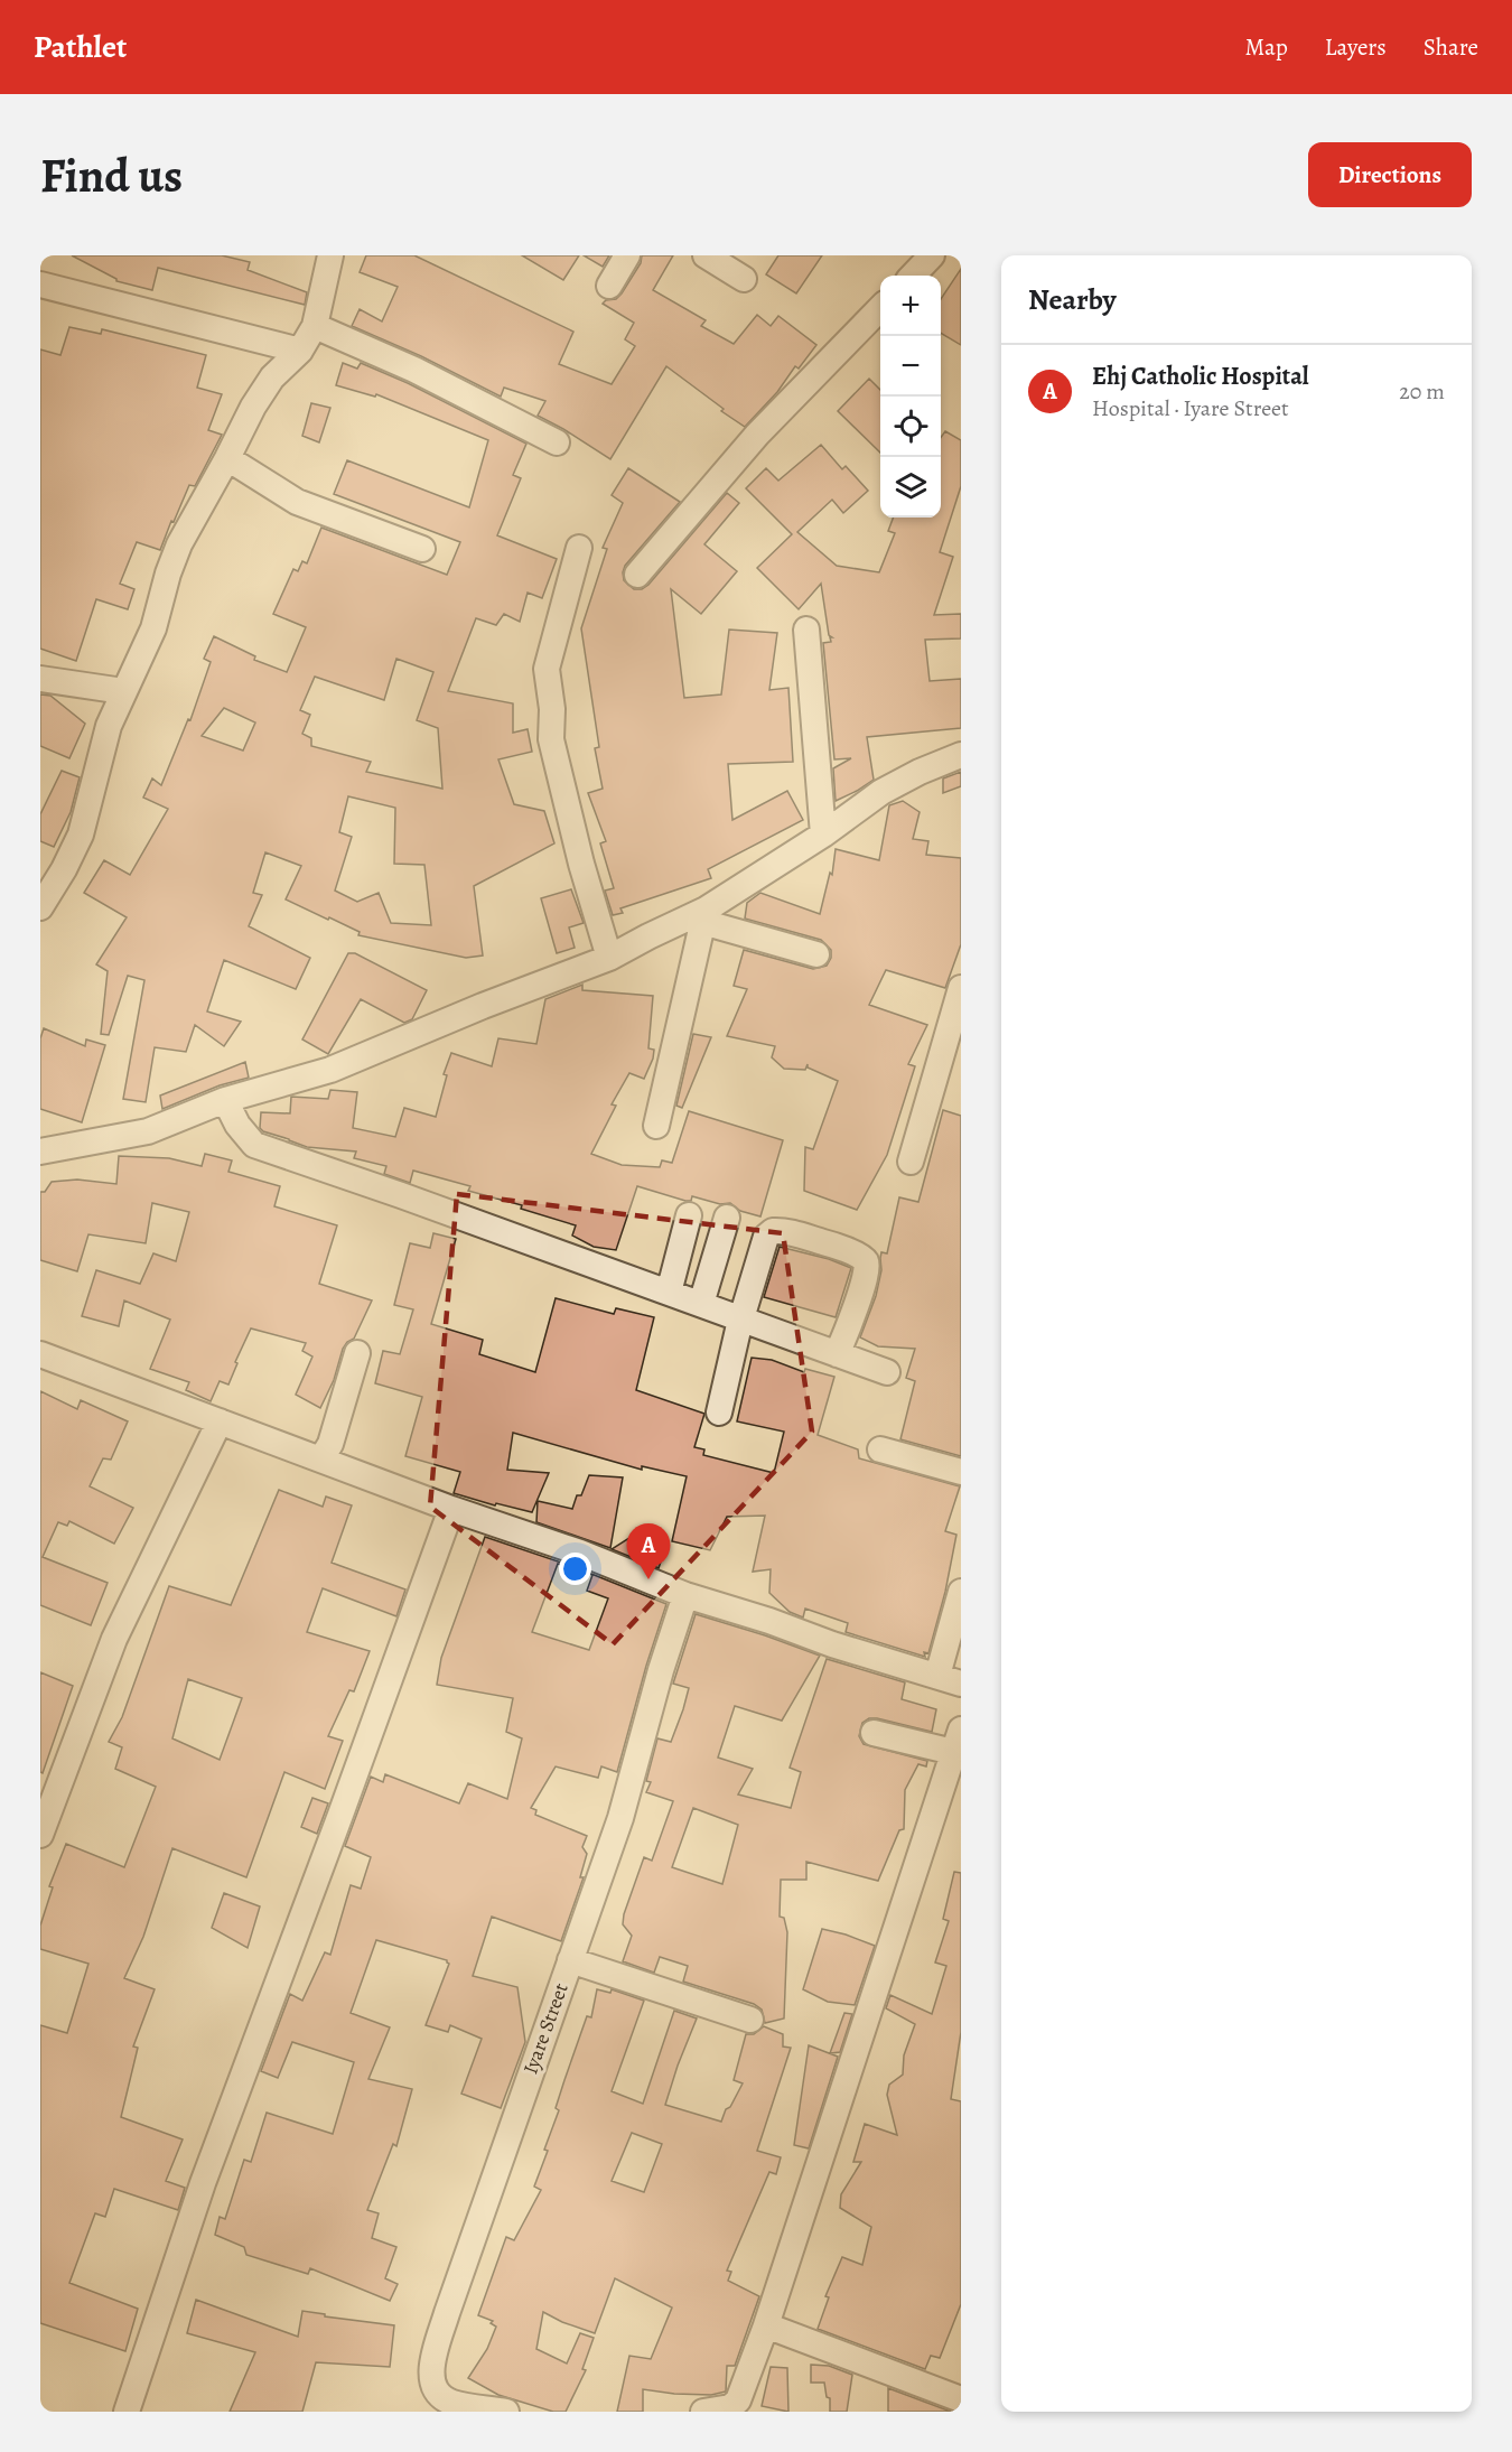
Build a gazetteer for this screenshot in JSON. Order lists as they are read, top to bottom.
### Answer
{
  "streets": {
    "street": ["Iyare Street"]
  },
  "page": {
    "header": "Pathlet",
    "nav": ["Map", "Layers", "Share"],
    "buttons": "Directions",
    "title": "Find us",
    "heading": "Nearby",
    "map_buttons": ["+", "−"],
    "list": [
      {
        "mark": "A",
        "name": "Ehj Catholic Hospital",
        "note": "Hospital · Iyare Street",
        "value": "20 m"
      }
    ],
    "pins": "A"
  }
}
